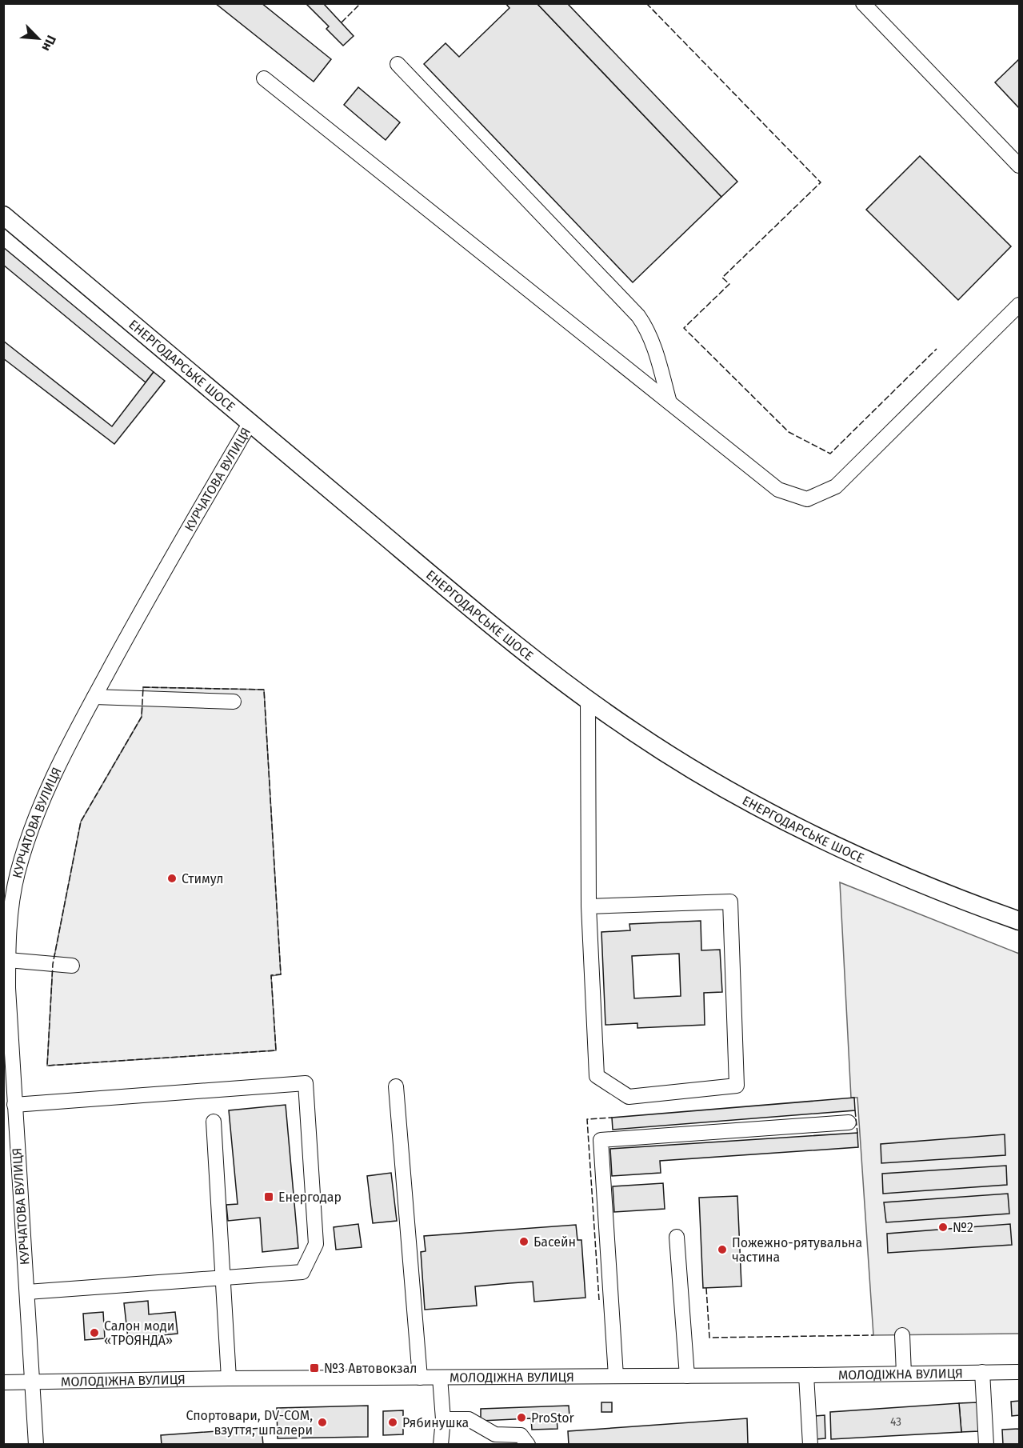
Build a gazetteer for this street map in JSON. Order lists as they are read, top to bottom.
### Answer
{
  "streets": {
    "main road": ["ЕНЕРГОДАРСЬКЕ ШОСЕ"],
    "street": ["КУРЧАТОВА ВУЛИЦЯ", "МОЛОДІЖНА ВУЛИЦЯ"]
  },
  "crossings": [
    ["ЕНЕРГОДАРСЬКЕ ШОСЕ", "КУРЧАТОВА ВУЛИЦЯ"],
    ["КУРЧАТОВА ВУЛИЦЯ", "МОЛОДІЖНА ВУЛИЦЯ"]
  ],
  "places": {
    "other": [
      "Стимул",
      "№2",
      "Басейн",
      "Пожежно-рятувальна частина",
      "Салон моди «ТРОЯНДА»",
      "ProStor",
      "Спортовари, DV-COM, взуття, шпалери",
      "Рябинушка"
    ],
    "transit": ["Енергодар", "№3 Автовокзал"]
  },
  "house_numbers": ["43"],
  "north": "bottom right"
}
